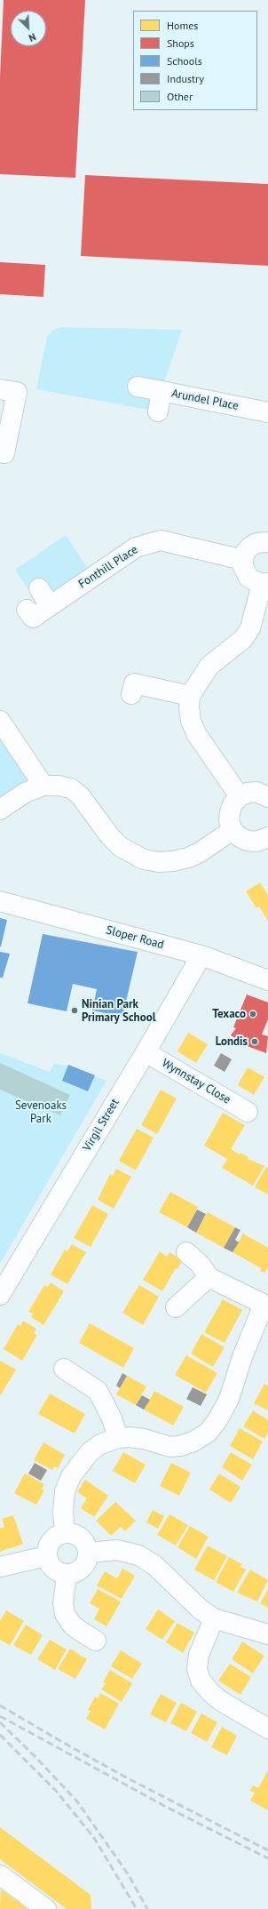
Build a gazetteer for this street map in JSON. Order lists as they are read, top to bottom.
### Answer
{
  "streets": {
    "street": [
      "Arundel Place",
      "Fonthill Place",
      "Sloper Road",
      "Wynnstay Close",
      "Virgil Street"
    ]
  },
  "crossings": [
    ["Sloper Road", "Virgil Street"],
    ["Wynnstay Close", "Virgil Street"]
  ],
  "parks": ["Sevenoaks Park"],
  "places": ["Ninian Park Primary School", "Texaco", "Londis"],
  "legend": [
    "Homes",
    "Shops",
    "Schools",
    "Industry",
    "Other"
  ],
  "north": "bottom right"
}
